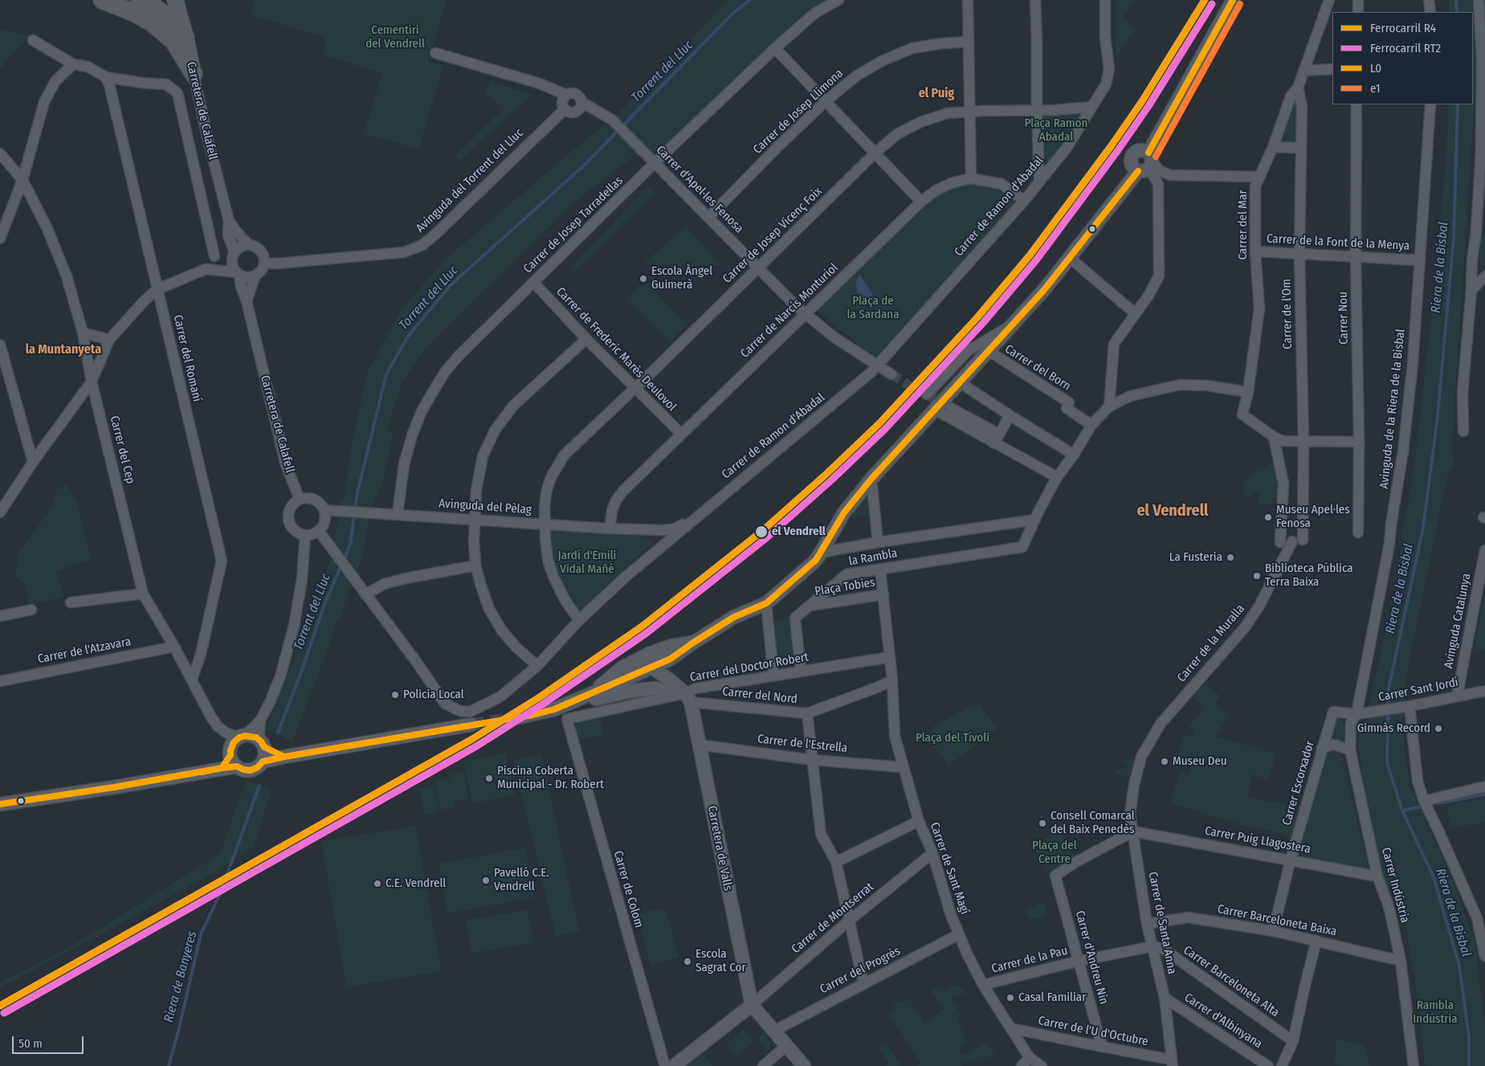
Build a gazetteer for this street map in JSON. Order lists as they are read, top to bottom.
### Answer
{
  "streets": {
    "main road": ["Carretera de Calafell"],
    "street": [
      "Carrer de Josep Llimona",
      "Avinguda del Torrent del Lluc",
      "Carrer d'Apel·les Fenosa",
      "Carrer de Ramon d'Abadal",
      "Carrer de Josep Tarradellas",
      "Carrer del Mar",
      "Carrer de Josep Vicenç Foix",
      "Carrer de la Font de la Menya",
      "Carrer de Narcís Monturiol",
      "Carrer de l'Om",
      "Carrer Nou",
      "Carrer de Frederic Marès Deulovol",
      "Carrer del Romaní",
      "Carrer del Born",
      "Avinguda de la Riera de la Bisbal",
      "Carrer del Cep",
      "Avinguda del Pèlag",
      "la Rambla",
      "Plaça Tobies",
      "Avinguda Catalunya",
      "Carrer de la Muralla",
      "Carrer de l'Atzavara",
      "Carrer del Doctor Robert",
      "Carrer Sant Jordi",
      "Carrer del Nord",
      "Carrer de l'Estrella",
      "Carrer Escorxador",
      "Carrer Puig Llagostera",
      "Carretera de Valls",
      "Carrer de Sant Magí",
      "Carrer Indústria",
      "Carrer de Colom",
      "Carrer de Montserrat",
      "Carrer Barceloneta Baixa",
      "Carrer de Santa Anna",
      "Carrer d'Andreu Nin",
      "Carrer de la Pau",
      "Carrer del Progrés",
      "Carrer Barceloneta Alta",
      "Carrer d'Albinyana",
      "Carrer de l'U d'Octubre"
    ]
  },
  "crossings": [
    ["Carretera de Calafell", "Avinguda del Torrent del Lluc"],
    ["Carretera de Calafell", "Avinguda del Pèlag"],
    ["Carrer de Josep Llimona", "Carrer d'Apel·les Fenosa"],
    ["Avinguda del Torrent del Lluc", "Carrer d'Apel·les Fenosa"],
    ["Carrer d'Apel·les Fenosa", "Carrer de Ramon d'Abadal"],
    ["Carrer d'Apel·les Fenosa", "Carrer de Josep Tarradellas"],
    ["Carrer d'Apel·les Fenosa", "Carrer de Josep Vicenç Foix"],
    ["Carrer d'Apel·les Fenosa", "Carrer de Narcís Monturiol"],
    ["Carrer de Ramon d'Abadal", "Carrer de Josep Vicenç Foix"],
    ["Carrer de Ramon d'Abadal", "Carrer de Narcís Monturiol"],
    ["Carrer de Ramon d'Abadal", "Avinguda del Pèlag"],
    ["Carrer de Josep Tarradellas", "Carrer de Frederic Marès Deulovol"],
    ["Carrer de Josep Tarradellas", "Avinguda del Pèlag"],
    ["Carrer del Mar", "Carrer de la Font de la Menya"],
    ["Carrer del Mar", "Carrer de l'Om"],
    ["Carrer de Josep Vicenç Foix", "Carrer de Frederic Marès Deulovol"],
    ["Carrer de Josep Vicenç Foix", "Avinguda del Pèlag"],
    ["Carrer de la Font de la Menya", "Carrer de l'Om"],
    ["Carrer de la Font de la Menya", "Carrer Nou"],
    ["Carrer de la Font de la Menya", "Avinguda de la Riera de la Bisbal"],
    ["Carrer de Narcís Monturiol", "Carrer de Frederic Marès Deulovol"],
    ["Carrer de Narcís Monturiol", "Avinguda del Pèlag"],
    ["Carrer de l'Om", "Carrer de la Muralla"],
    ["Carrer del Romaní", "Carrer del Cep"],
    ["Avinguda de la Riera de la Bisbal", "Carrer Sant Jordi"],
    ["Avinguda de la Riera de la Bisbal", "Carrer Indústria"],
    ["Carrer del Cep", "Carrer de l'Atzavara"],
    ["la Rambla", "Plaça Tobies"],
    ["la Rambla", "Carrer del Doctor Robert"],
    ["la Rambla", "Carrer de Sant Magí"],
    ["Plaça Tobies", "Carrer de Sant Magí"],
    ["Avinguda Catalunya", "Carrer Sant Jordi"],
    ["Carrer de la Muralla", "Carrer de Santa Anna"],
    ["Carrer del Doctor Robert", "Carrer del Nord"],
    ["Carrer del Doctor Robert", "Carretera de Valls"],
    ["Carrer del Doctor Robert", "Carrer de Sant Magí"],
    ["Carrer del Doctor Robert", "Carrer de Colom"],
    ["Carrer Sant Jordi", "Carrer Escorxador"],
    ["Carrer Sant Jordi", "Carrer Indústria"],
    ["Carrer del Nord", "Carretera de Valls"],
    ["Carrer del Nord", "Carrer de Sant Magí"],
    ["Carrer de l'Estrella", "Carretera de Valls"],
    ["Carrer de l'Estrella", "Carrer de Sant Magí"],
    ["Carrer Escorxador", "Carrer Puig Llagostera"],
    ["Carrer Escorxador", "Carrer Barceloneta Baixa"],
    ["Carrer Puig Llagostera", "Carrer Indústria"],
    ["Carrer Puig Llagostera", "Carrer de Santa Anna"],
    ["Carrer Puig Llagostera", "Carrer d'Andreu Nin"],
    ["Carretera de Valls", "Carrer de Montserrat"],
    ["Carrer de Sant Magí", "Carrer de Montserrat"],
    ["Carrer de Sant Magí", "Carrer de la Pau"],
    ["Carrer de Sant Magí", "Carrer del Progrés"],
    ["Carrer de Sant Magí", "Carrer de l'U d'Octubre"],
    ["Carrer Indústria", "Carrer Barceloneta Baixa"],
    ["Carrer Barceloneta Baixa", "Carrer de Santa Anna"],
    ["Carrer de Santa Anna", "Carrer d'Andreu Nin"],
    ["Carrer de Santa Anna", "Carrer de la Pau"],
    ["Carrer de Santa Anna", "Carrer Barceloneta Alta"],
    ["Carrer de Santa Anna", "Carrer d'Albinyana"],
    ["Carrer de Santa Anna", "Carrer de l'U d'Octubre"],
    ["Carrer d'Andreu Nin", "Carrer de la Pau"],
    ["Carrer d'Andreu Nin", "Carrer de l'U d'Octubre"],
    ["Carrer de la Pau", "Carrer Barceloneta Alta"]
  ],
  "districts": ["el Puig", "la Muntanyeta", "el Vendrell"],
  "water": ["Torrent del Lluc", "Riera de la Bisbal", "Riera de Banyeres"],
  "parks": [
    "Cementiri del Vendrell",
    "Plaça Ramon Abadal",
    "Plaça de la Sardana",
    "Jardí d'Emili Vidal Mañé",
    "Plaça del Tívoli",
    "Plaça del Centre",
    "Rambla Indústria"
  ],
  "places": [
    "Escola Àngel Guimerà",
    "Museu Apel·les Fenosa",
    "el Vendrell",
    "La Fusteria",
    "Biblioteca Pública Terra Baixa",
    "Policia Local",
    "Gimnàs Record",
    "Museu Deu",
    "Piscina Coberta Municipal - Dr. Robert",
    "Consell Comarcal del Baix Penedès",
    "Pavelló C.E. Vendrell",
    "C.E. Vendrell",
    "Escola Sagrat Cor",
    "Casal Familiar"
  ],
  "lines": [
    "rail line R4",
    "transit line L0",
    "rail line RT2",
    "transit line e1"
  ],
  "legend": [
    "Ferrocarril R4",
    "Ferrocarril RT2",
    "L0",
    "e1"
  ],
  "scale_bar": "50 m"
}
